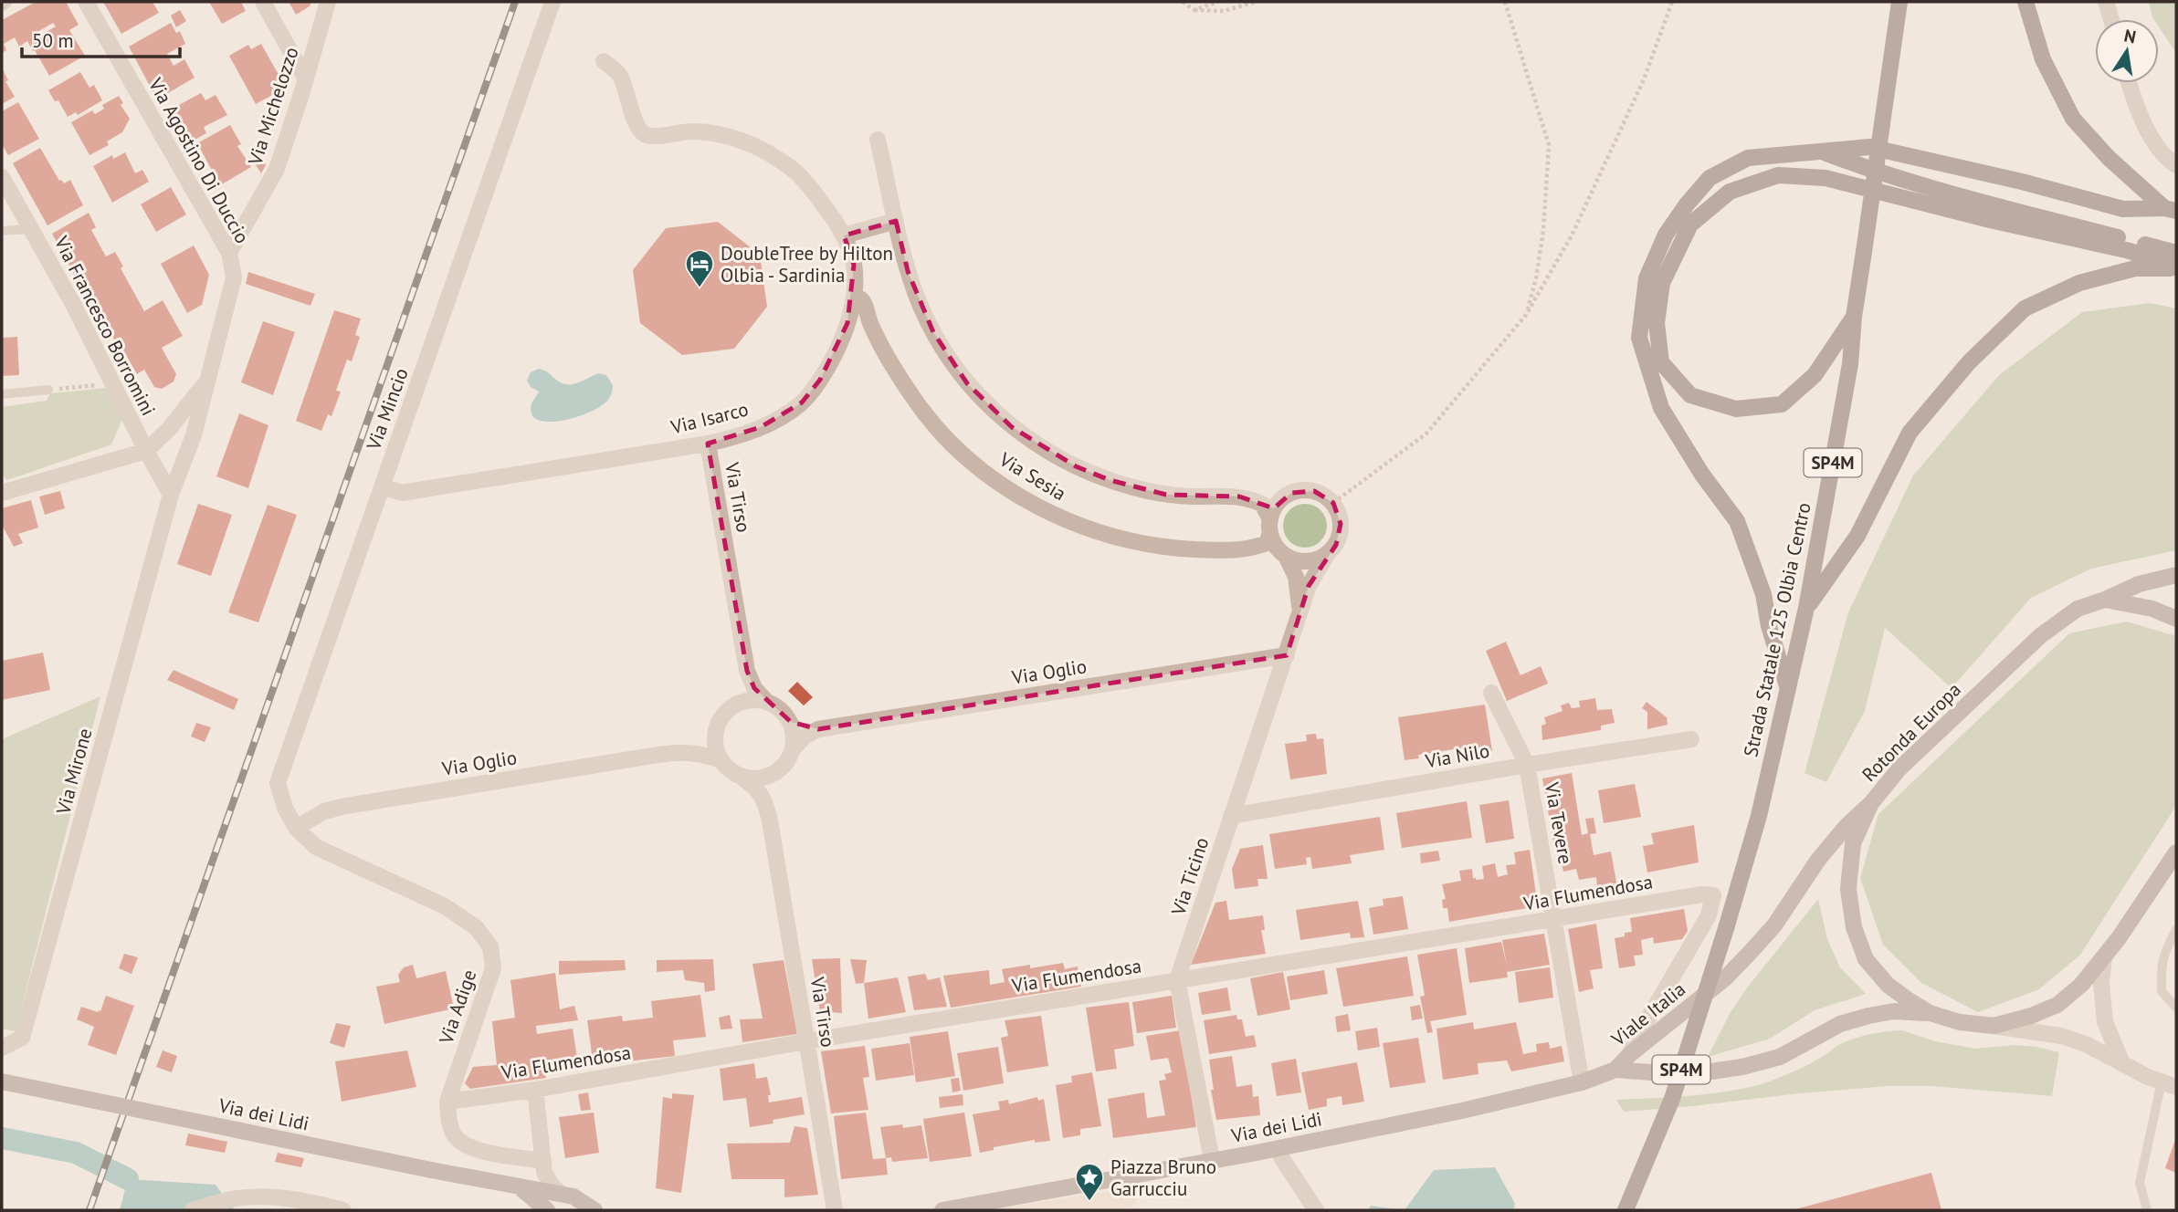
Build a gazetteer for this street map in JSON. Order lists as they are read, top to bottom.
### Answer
{
  "streets": {
    "main road": [
      "SP4M",
      "Strada Statale 125 Olbia Centro",
      "Rotonda Europa",
      "Viale Italia",
      "Via dei Lidi"
    ],
    "street": [
      "Via Michelozzo",
      "Via Agostino Di Duccio",
      "Via Francesco Borromini",
      "Via Mincio",
      "Via Isarco",
      "Via Sesia",
      "Via Tirso",
      "Via Oglio",
      "Via Nilo",
      "Via Mirone",
      "Via Tevere",
      "Via Ticino",
      "Via Flumendosa",
      "Via Adige"
    ]
  },
  "crossings": [
    ["Via Michelozzo", "Via Agostino Di Duccio"],
    ["Via Agostino Di Duccio", "Via Francesco Borromini"],
    ["Via Agostino Di Duccio", "Via Mirone"],
    ["Via Francesco Borromini", "Via Mirone"],
    ["Via Mincio", "Via Isarco"],
    ["Via Mincio", "Via Oglio"],
    ["Via Mincio", "Via Adige"],
    ["Via Isarco", "Via Sesia"],
    ["Via Isarco", "Via Tirso"],
    ["Via Sesia", "Via Ticino"],
    ["Via Tirso", "Via Flumendosa"],
    ["Via Oglio", "Via Ticino"],
    ["Via Oglio", "Via Adige"],
    ["Rotonda Europa", "Viale Italia"],
    ["Via Nilo", "Via Tevere"],
    ["Via Nilo", "Via Ticino"],
    ["Via Tevere", "Via Flumendosa"],
    ["Via Tevere", "Via dei Lidi"],
    ["Via Ticino", "Via Flumendosa"],
    ["Via Ticino", "Via dei Lidi"],
    ["Via Flumendosa", "Via Adige"],
    ["Via Flumendosa", "Viale Italia"],
    ["Viale Italia", "Via dei Lidi"]
  ],
  "places": {
    "hotel": ["DoubleTree by Hilton Olbia - Sardinia"],
    "place": ["Piazza Bruno Garrucciu"]
  },
  "scale_bar": "50 m",
  "north": "top"
}
